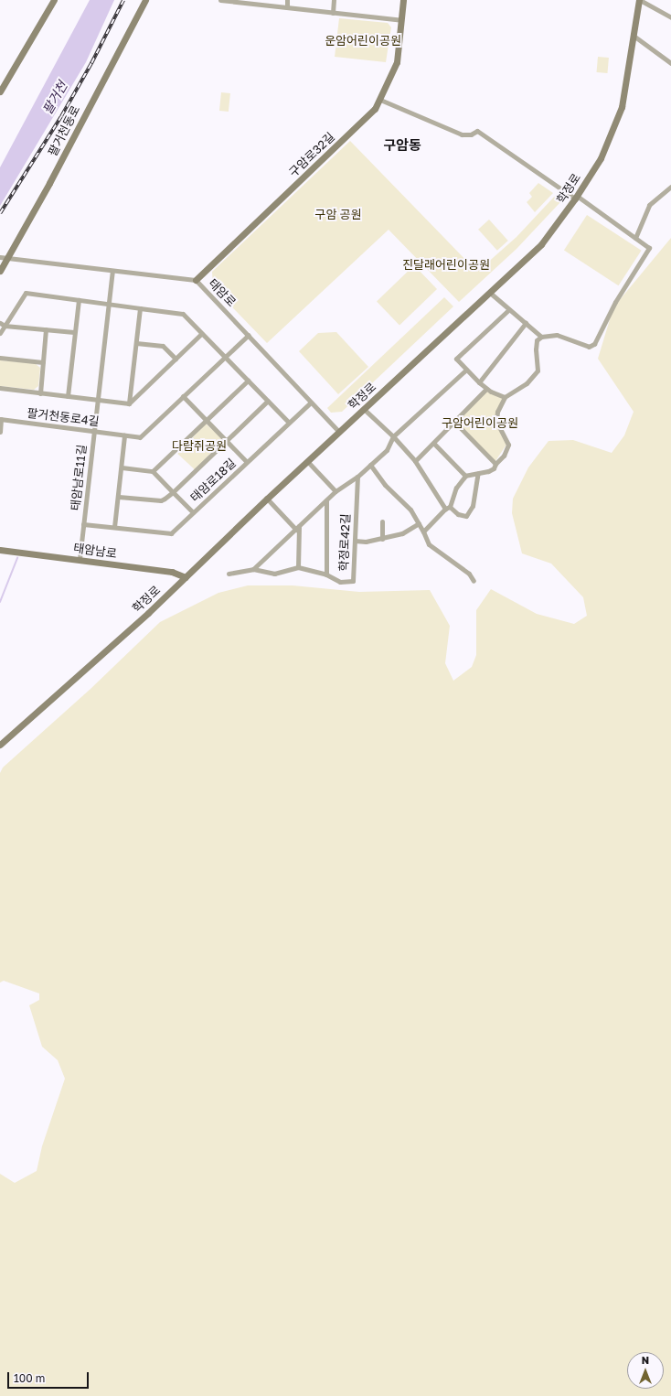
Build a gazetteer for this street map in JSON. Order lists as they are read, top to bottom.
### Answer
{
  "streets": {
    "main road": [
      "팔거천동로",
      "구암로32길",
      "학정로",
      "태암남로"
    ],
    "street": [
      "태암로",
      "팔거천동로4길",
      "태암남로11길",
      "태암로18길",
      "학정로42길"
    ]
  },
  "crossings": [
    ["팔거천동로", "태암로"],
    ["구암로32길", "태암로"],
    ["학정로", "태암로"],
    ["학정로", "태암남로"],
    ["태암로", "팔거천동로4길"],
    ["태암로", "태암남로11길"],
    ["태암로", "태암로18길"],
    ["팔거천동로4길", "태암남로11길"],
    ["태암남로11길", "태암로18길"],
    ["태암남로11길", "태암남로"]
  ],
  "districts": ["구암동"],
  "water": ["팔거천"],
  "parks": [
    "운암어린이공원",
    "구암 공원",
    "진달래어린이공원",
    "구암어린이공원",
    "다람쥐공원"
  ],
  "scale_bar": "100 m",
  "north": "top"
}
